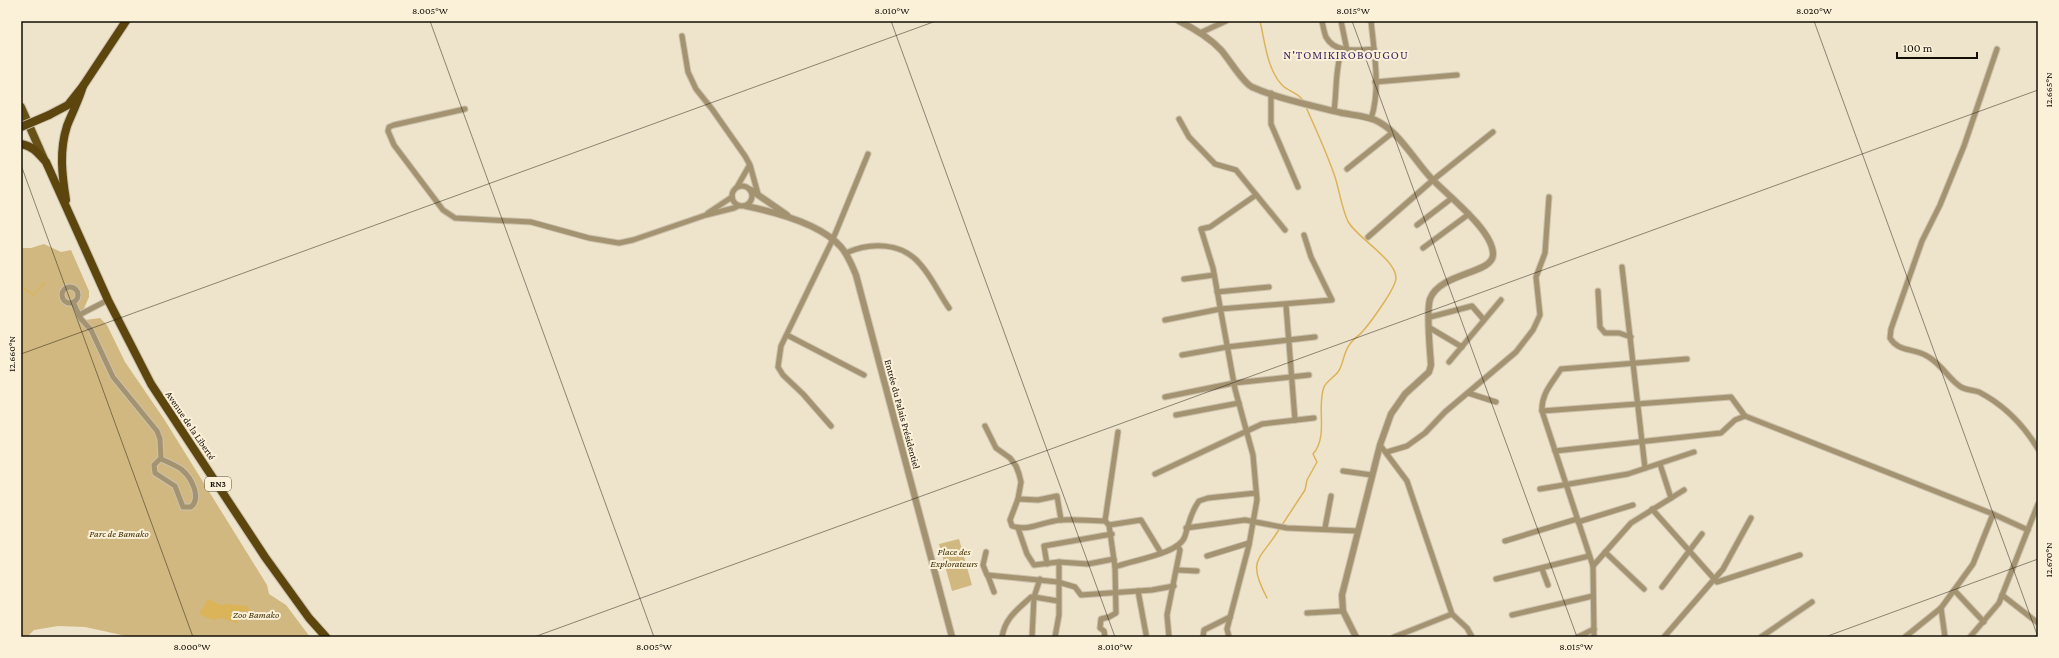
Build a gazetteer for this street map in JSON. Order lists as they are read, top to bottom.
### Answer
{
  "streets": {
    "highway": ["Avenue de la Liberté", "RN3"],
    "street": ["Entrée du Palais Présidentiel"]
  },
  "districts": ["N'TOMIKIROBOUGOU"],
  "parks": ["Parc de Bamako", "Place des Explorateurs", "Zoo Bamako"],
  "scale_bar": "100 m",
  "coordinates": [
    "8.005°W",
    "8.010°W",
    "8.015°W",
    "8.020°W",
    "12.665°N",
    "12.660°N",
    "12.670°N",
    "8.000°W"
  ]
}
